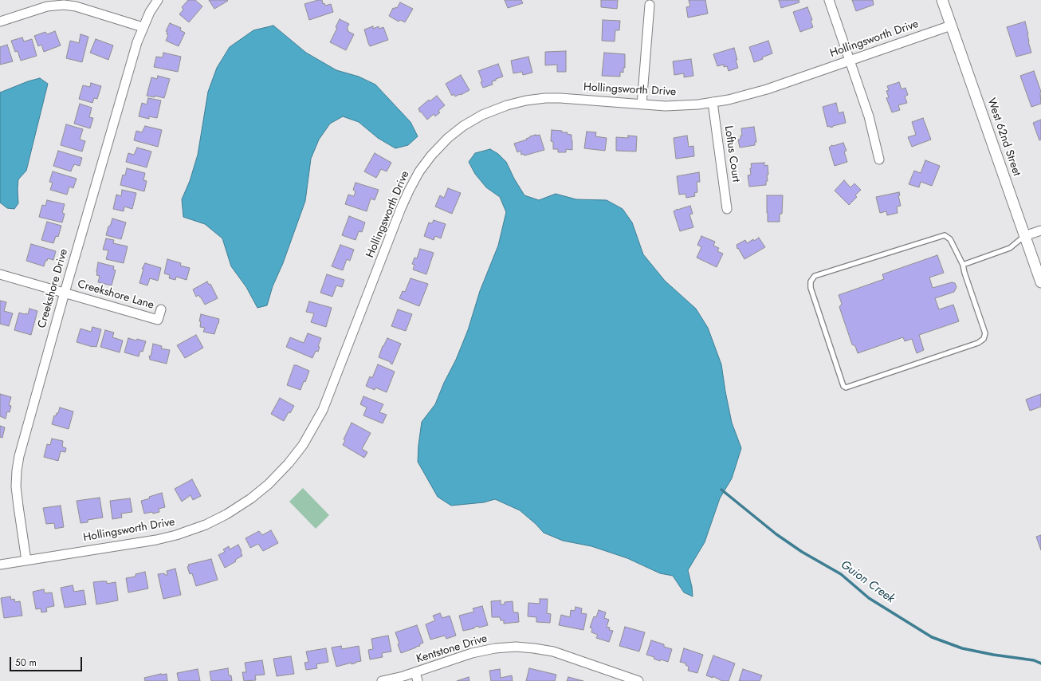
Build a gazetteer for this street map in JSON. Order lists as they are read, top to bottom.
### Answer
{
  "streets": {
    "street": [
      "Hollingsworth Drive",
      "West 62nd Street",
      "Loftus Court",
      "Creekshore Drive",
      "Creekshore Lane",
      "Kentstone Drive"
    ]
  },
  "crossings": [
    ["Hollingsworth Drive", "West 62nd Street"],
    ["Hollingsworth Drive", "Loftus Court"],
    ["Hollingsworth Drive", "Creekshore Drive"],
    ["Creekshore Drive", "Creekshore Lane"]
  ],
  "water": ["Guion Creek"],
  "scale_bar": "50 m"
}
